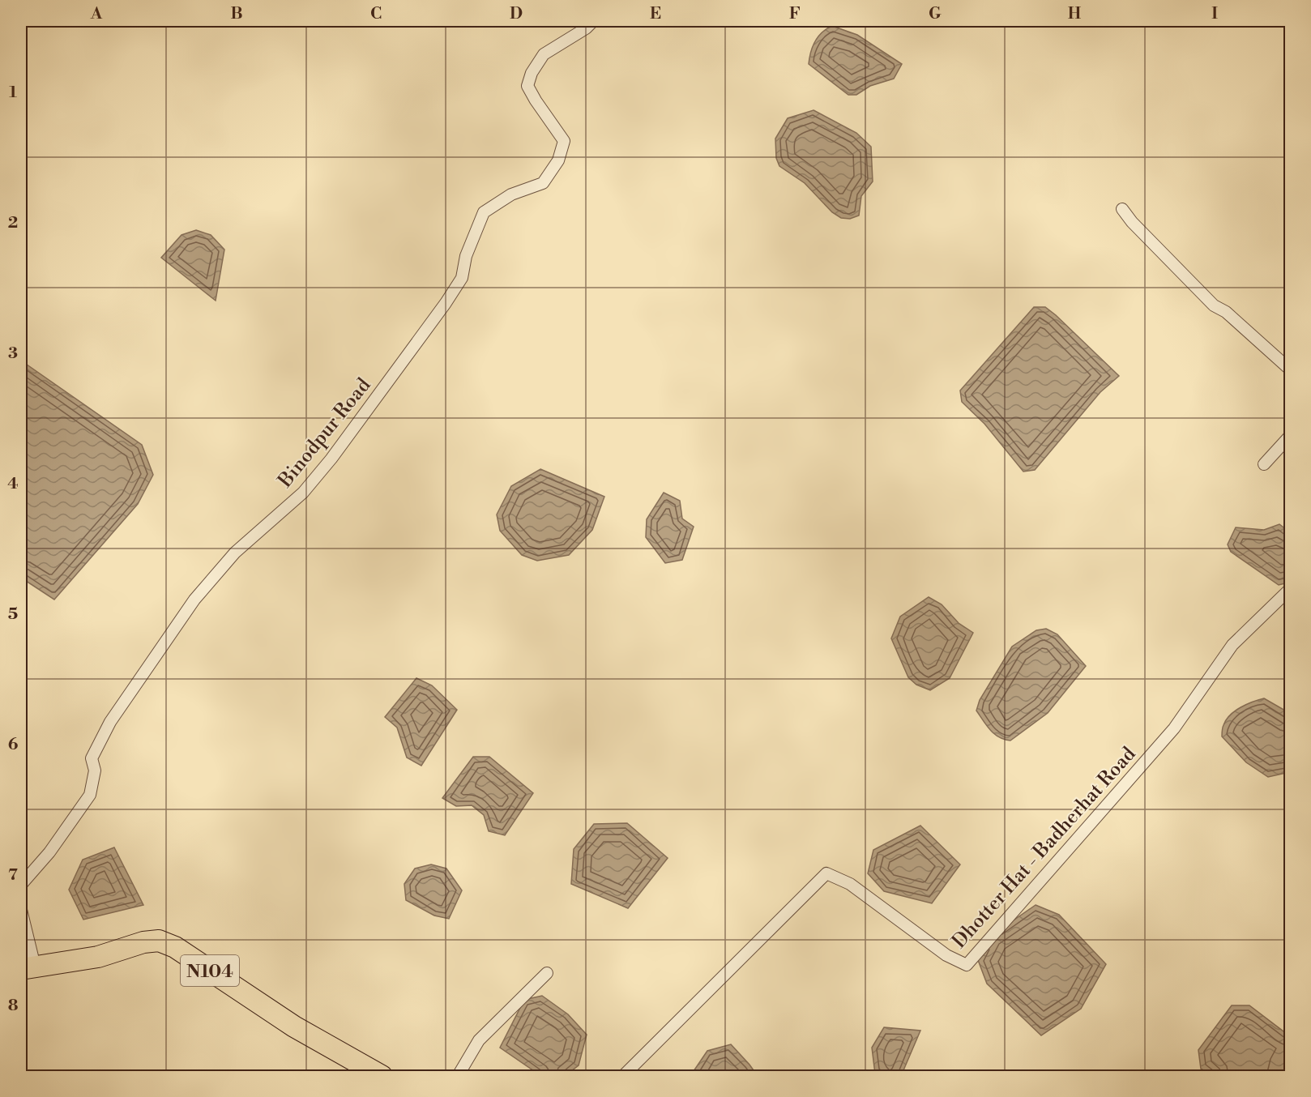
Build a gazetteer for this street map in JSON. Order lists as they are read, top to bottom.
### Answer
{
  "streets": {
    "highway": ["N104"],
    "street": ["Binodpur Road", "Dhotter Hat - Badherhat Road"]
  },
  "grid": {
    "columns": [
      "A",
      "B",
      "C",
      "D",
      "E",
      "F",
      "G",
      "H",
      "I"
    ],
    "rows": [
      "1",
      "2",
      "3",
      "4",
      "5",
      "6",
      "7",
      "8"
    ]
  }
}
